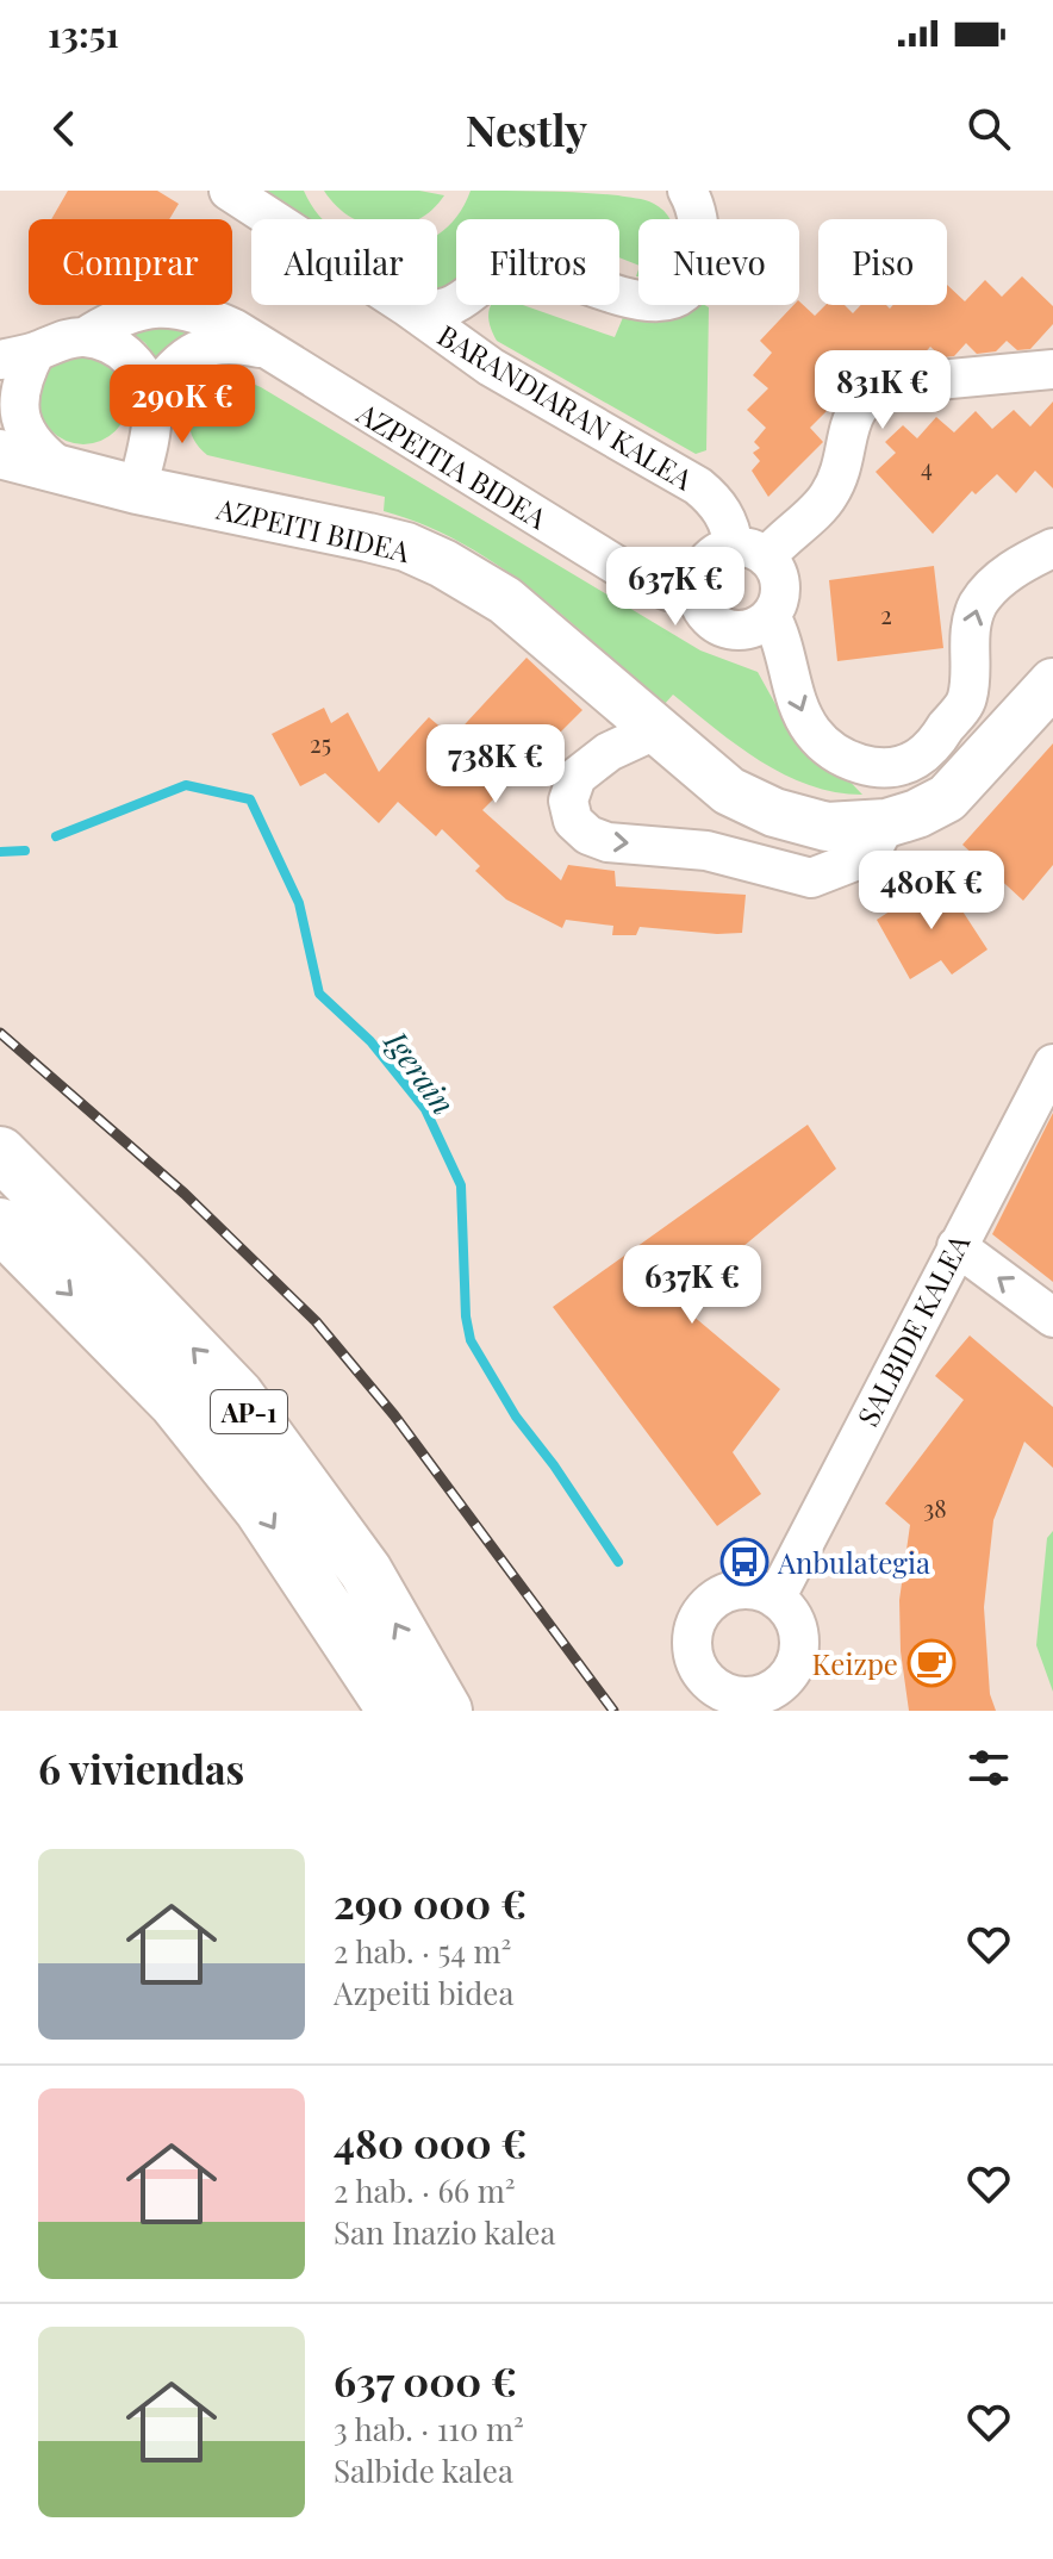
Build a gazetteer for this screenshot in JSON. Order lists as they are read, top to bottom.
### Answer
{
  "streets": {
    "highway": ["AP-1"],
    "main road": ["AZPEITI BIDEA"],
    "street": ["BARANDIARAN KALEA", "AZPEITIA BIDEA", "SALBIDE KALEA"]
  },
  "crossings": [
    ["BARANDIARAN KALEA", "AZPEITIA BIDEA"],
    ["AZPEITIA BIDEA", "AZPEITI BIDEA"]
  ],
  "water": ["Igerain"],
  "places": {
    "bus stop": ["Anbulategia"],
    "cafe": ["Keizpe"]
  },
  "house_numbers": [
    "4",
    "2",
    "25",
    "38"
  ],
  "page": {
    "status": "13:51",
    "header": "Nestly",
    "chip": [
      "Comprar",
      "Alquilar",
      "Filtros",
      "Nuevo",
      "Piso"
    ],
    "price": [
      "831K €",
      "290K €",
      "637K €",
      "738K €",
      "480K €",
      "637K €"
    ],
    "heading": "6 viviendas",
    "list": [
      {
        "name": "290 000 €",
        "note": "2 hab. · 54 m² · Azpeiti bidea"
      },
      {
        "name": "480 000 €",
        "note": "2 hab. · 66 m² · San Inazio kalea"
      },
      {
        "name": "637 000 €",
        "note": "3 hab. · 110 m² · Salbide kalea"
      }
    ]
  }
}
